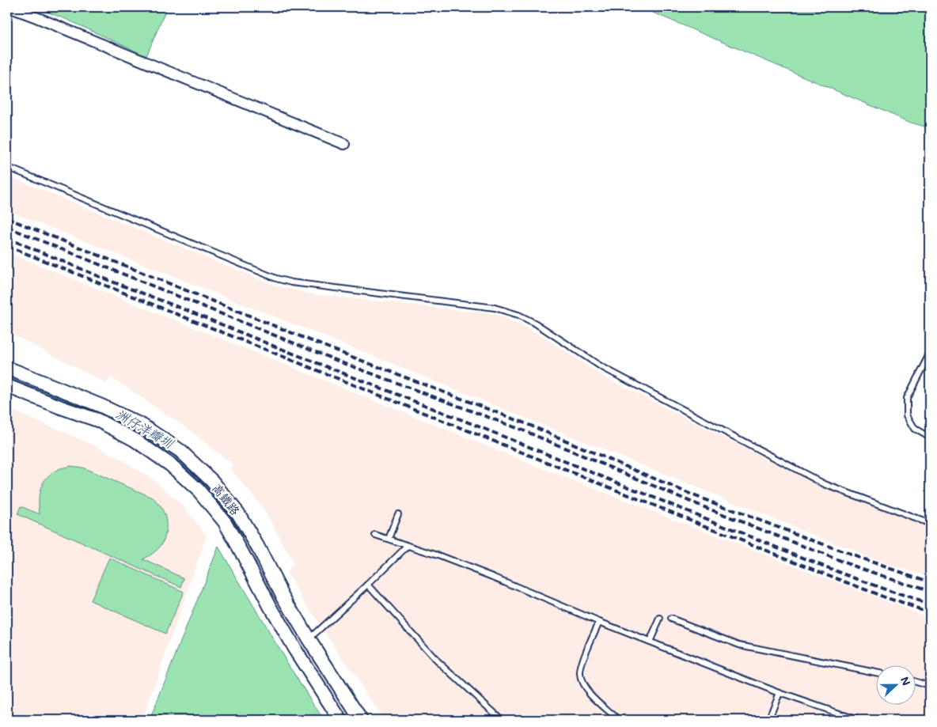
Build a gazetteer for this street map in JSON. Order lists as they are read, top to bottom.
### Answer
{
  "streets": {
    "street": ["高鐵路"]
  },
  "water": ["洲仔洋瓣圳"],
  "north": "right"
}
